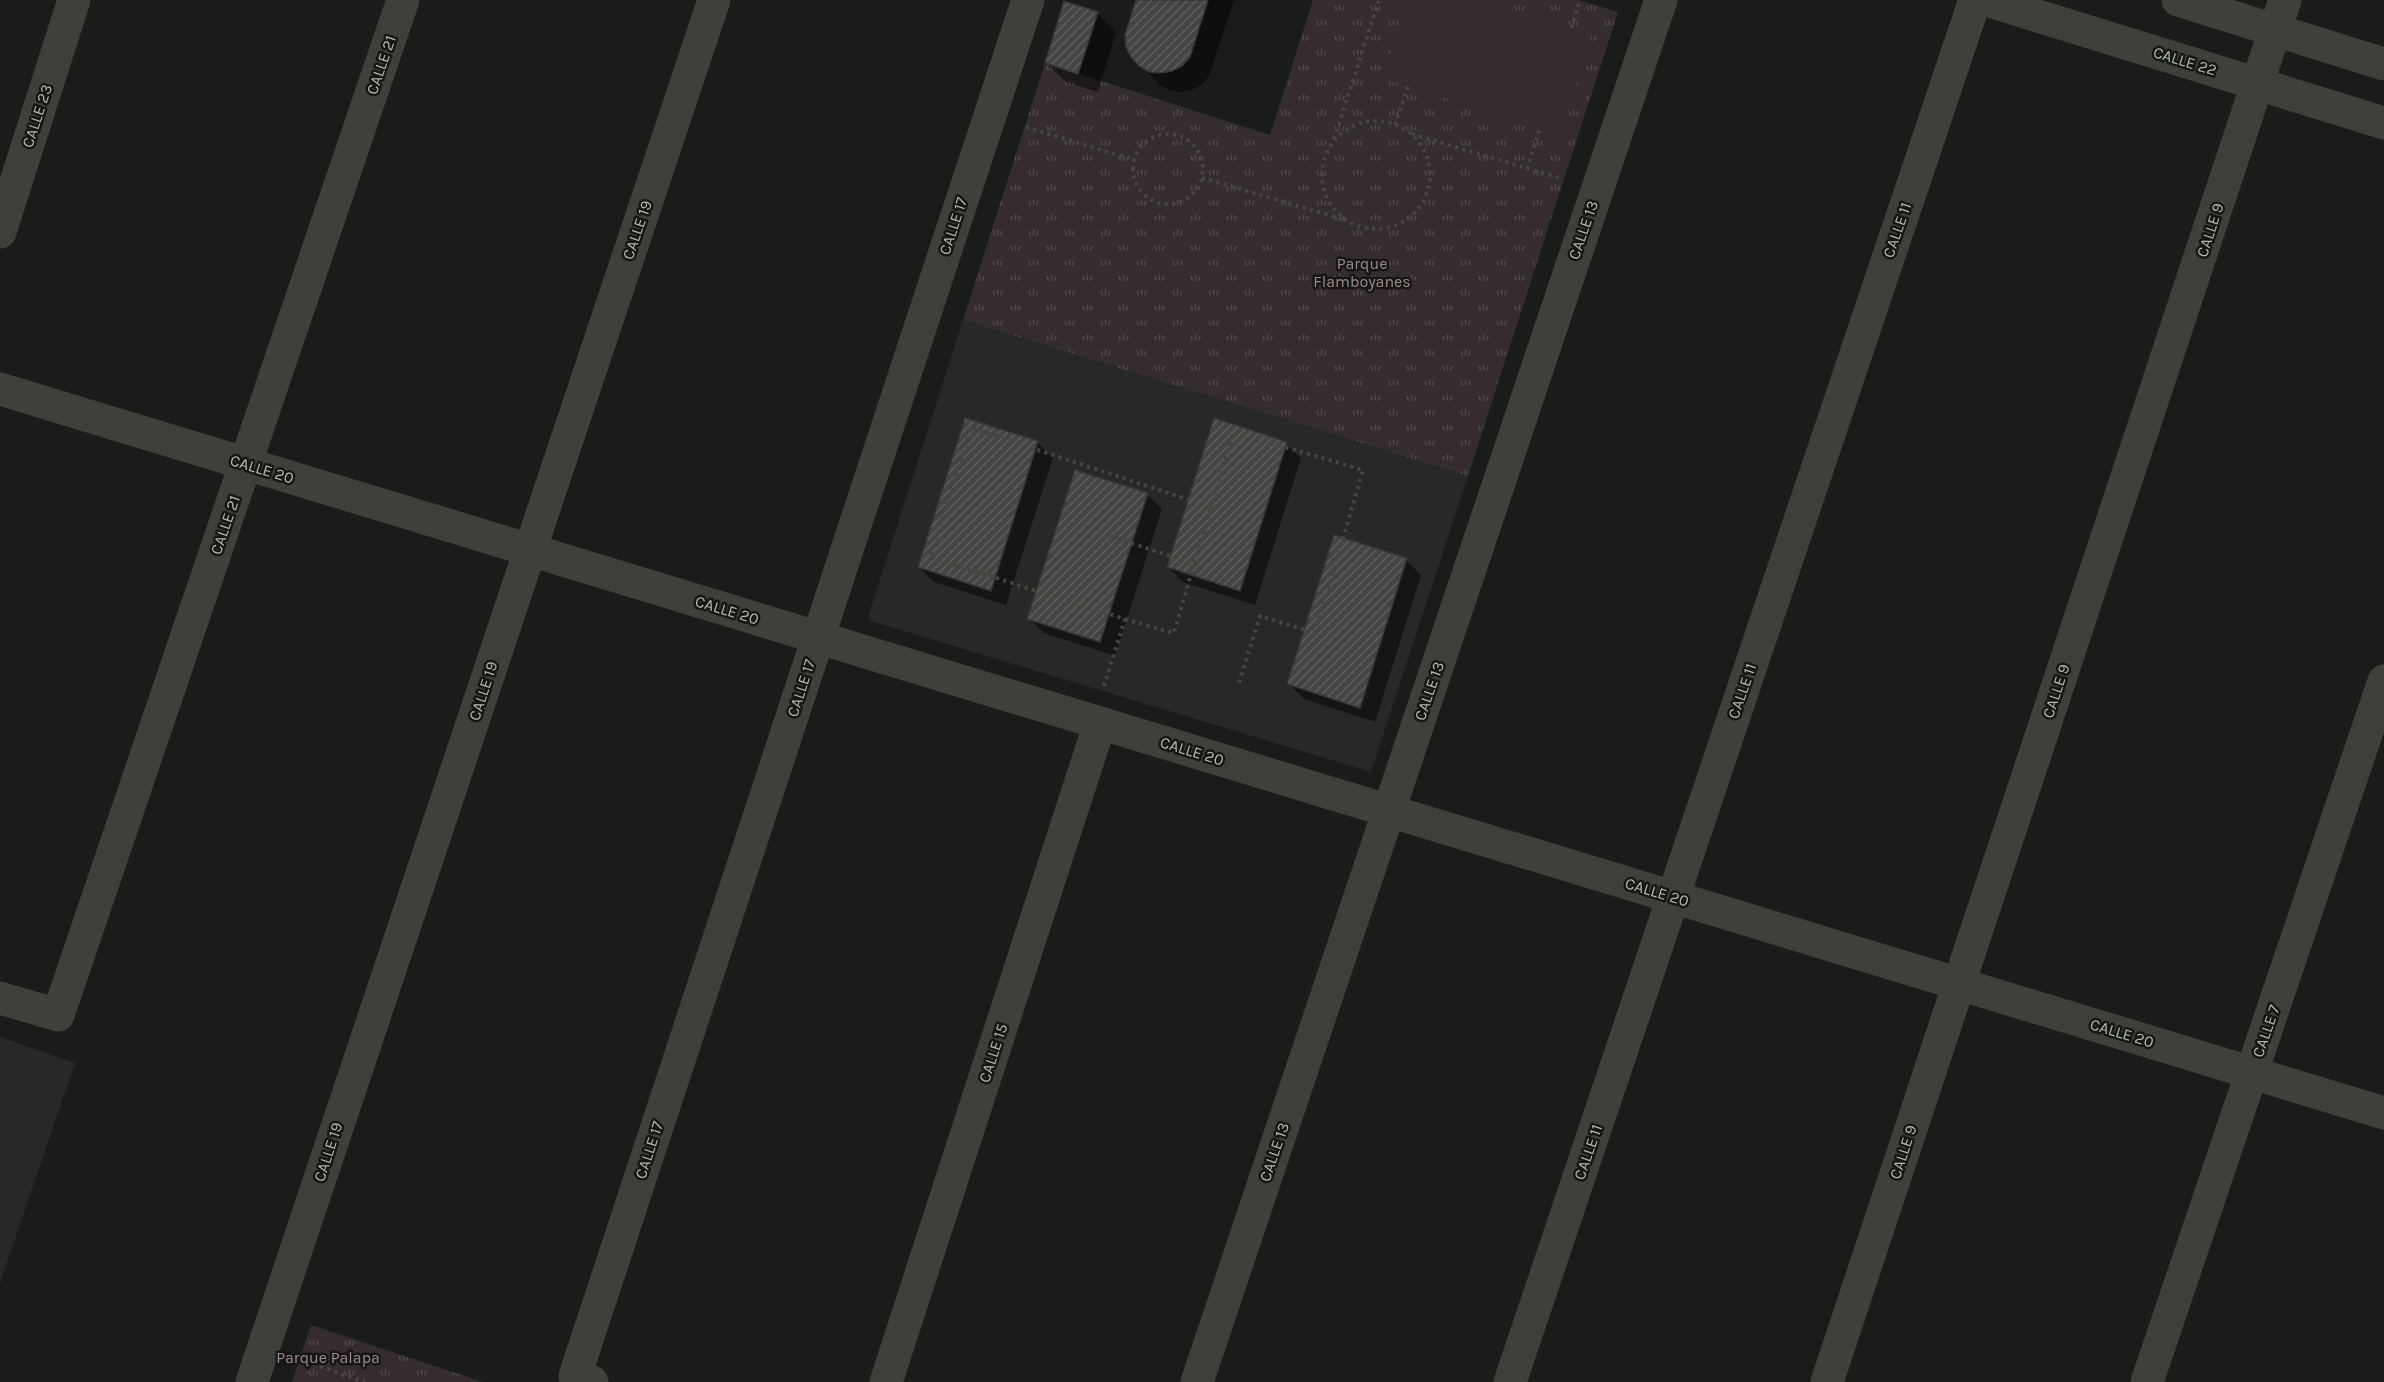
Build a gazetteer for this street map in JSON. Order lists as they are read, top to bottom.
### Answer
{
  "streets": {
    "street": [
      "CALLE 22",
      "CALLE 21",
      "CALLE 23",
      "CALLE 17",
      "CALLE 19",
      "CALLE 13",
      "CALLE 11",
      "CALLE 9",
      "CALLE 20",
      "CALLE 7",
      "CALLE 15"
    ]
  },
  "crossings": [
    ["CALLE 22", "CALLE 9"],
    ["CALLE 21", "CALLE 20"],
    ["CALLE 17", "CALLE 20"],
    ["CALLE 19", "CALLE 20"],
    ["CALLE 13", "CALLE 20"],
    ["CALLE 11", "CALLE 20"],
    ["CALLE 9", "CALLE 20"],
    ["CALLE 20", "CALLE 7"],
    ["CALLE 20", "CALLE 15"]
  ],
  "parks": ["Parque Flamboyanes", "Parque Palapa"]
}
